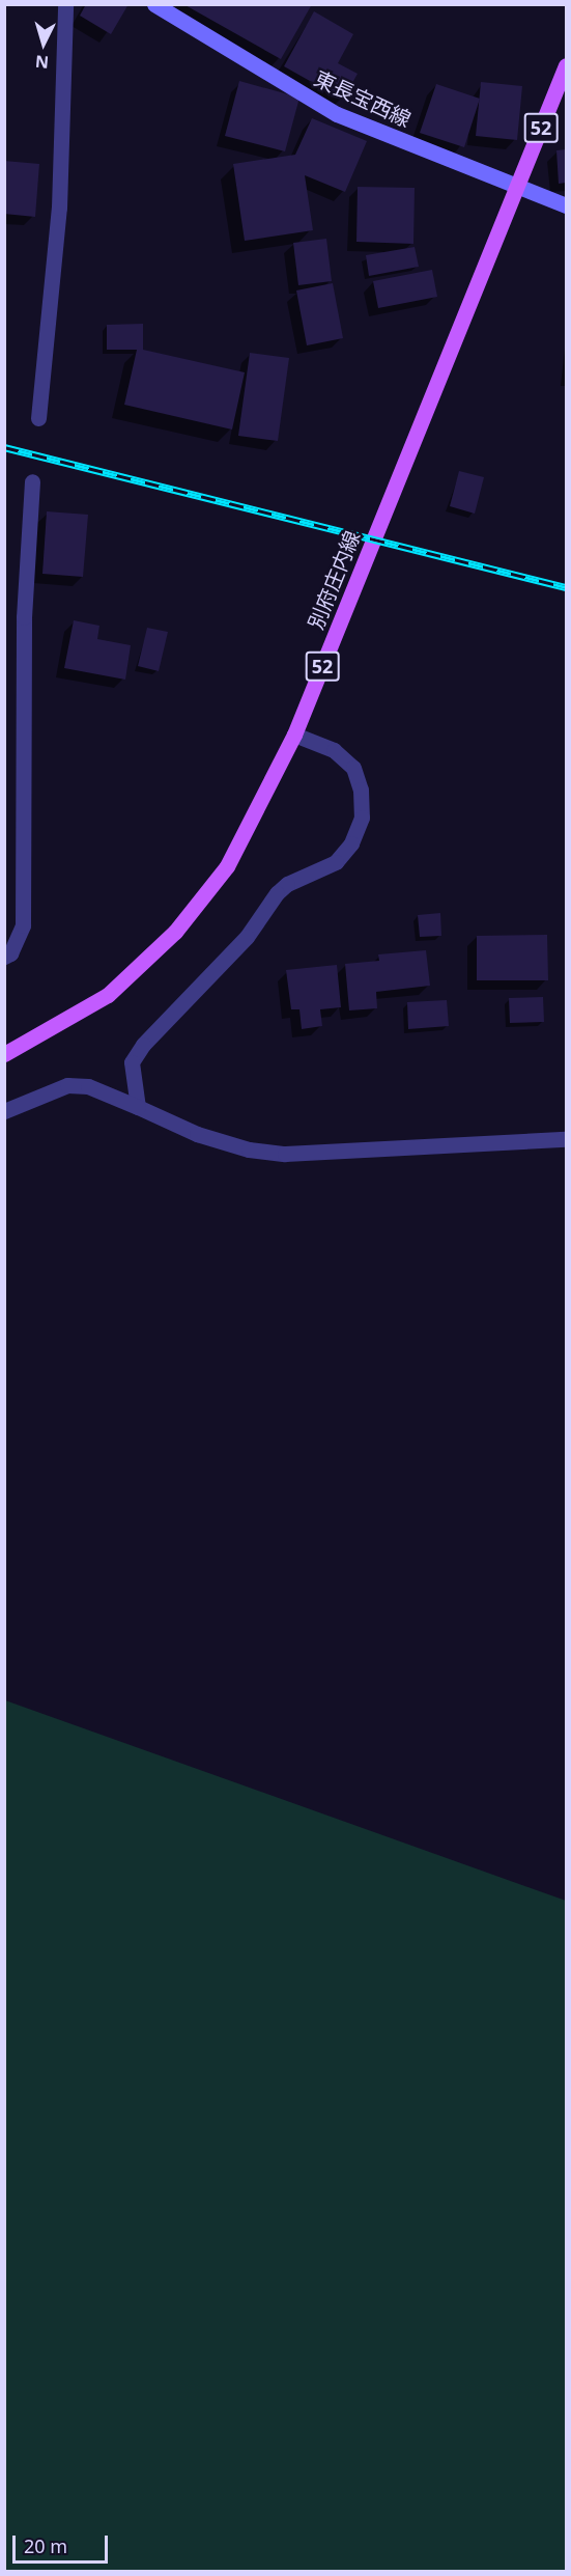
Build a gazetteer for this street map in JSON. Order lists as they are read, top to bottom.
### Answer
{
  "streets": {
    "main road": ["東長宝西線", "52", "別府庄内線"]
  },
  "crossings": [
    ["東長宝西線", "別府庄内線"]
  ],
  "scale_bar": "20 m",
  "north": "bottom"
}
